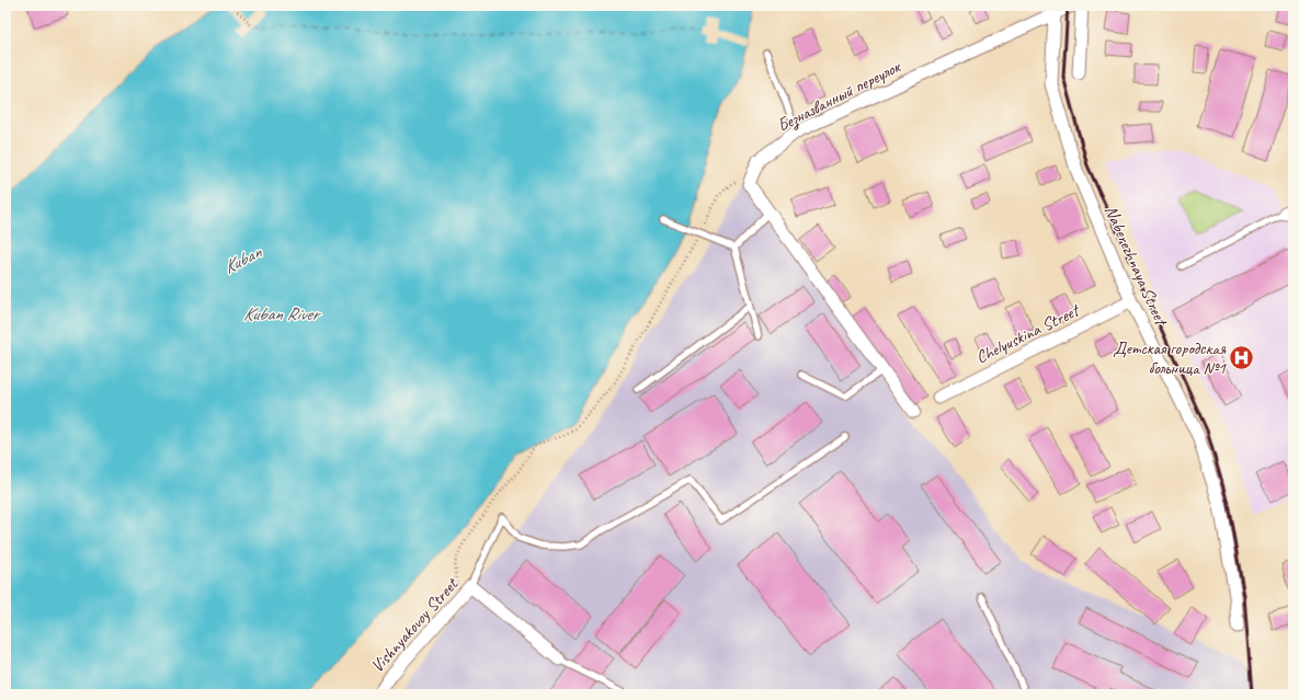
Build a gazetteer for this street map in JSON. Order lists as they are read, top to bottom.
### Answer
{
  "streets": {
    "street": [
      "Безназванный переулок",
      "Naberezhnaya Street",
      "Chelyuskina Street",
      "Vishnyakovoy Street"
    ]
  },
  "crossings": [
    ["Безназванный переулок", "Naberezhnaya Street"],
    ["Naberezhnaya Street", "Chelyuskina Street"]
  ],
  "water": ["Kuban", "Kuban River"],
  "places": {
    "hospital": ["Детская городская больница №1"]
  }
}
